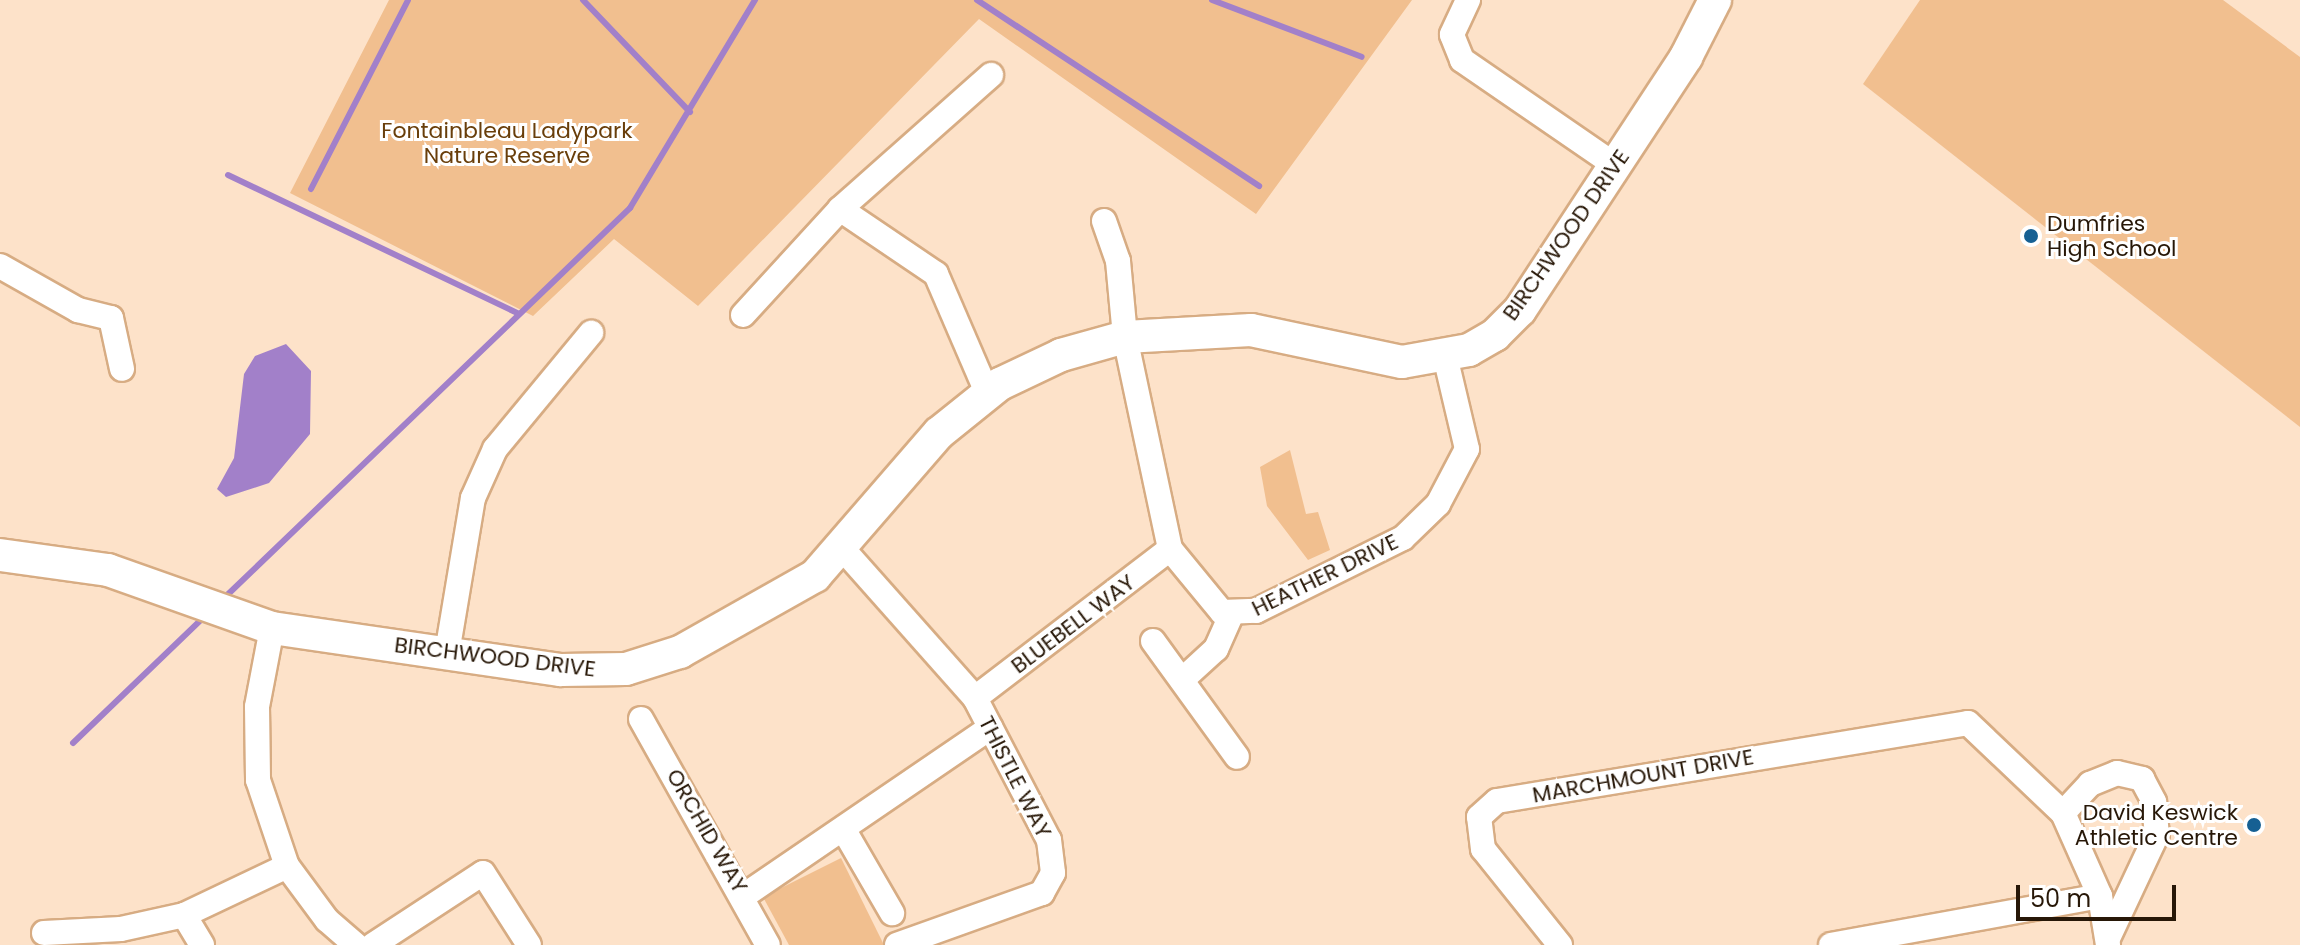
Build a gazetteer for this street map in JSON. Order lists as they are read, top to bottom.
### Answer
{
  "streets": {
    "street": [
      "BIRCHWOOD DRIVE",
      "HEATHER DRIVE",
      "BLUEBELL WAY",
      "MARCHMOUNT DRIVE",
      "THISTLE WAY",
      "ORCHID WAY"
    ]
  },
  "crossings": [
    ["BIRCHWOOD DRIVE", "HEATHER DRIVE"],
    ["BIRCHWOOD DRIVE", "THISTLE WAY"],
    ["HEATHER DRIVE", "BLUEBELL WAY"],
    ["BLUEBELL WAY", "THISTLE WAY"]
  ],
  "parks": ["Fontainbleau Ladypark Nature Reserve"],
  "places": ["Dumfries High School", "David Keswick Athletic Centre"],
  "scale_bar": "50 m"
}
